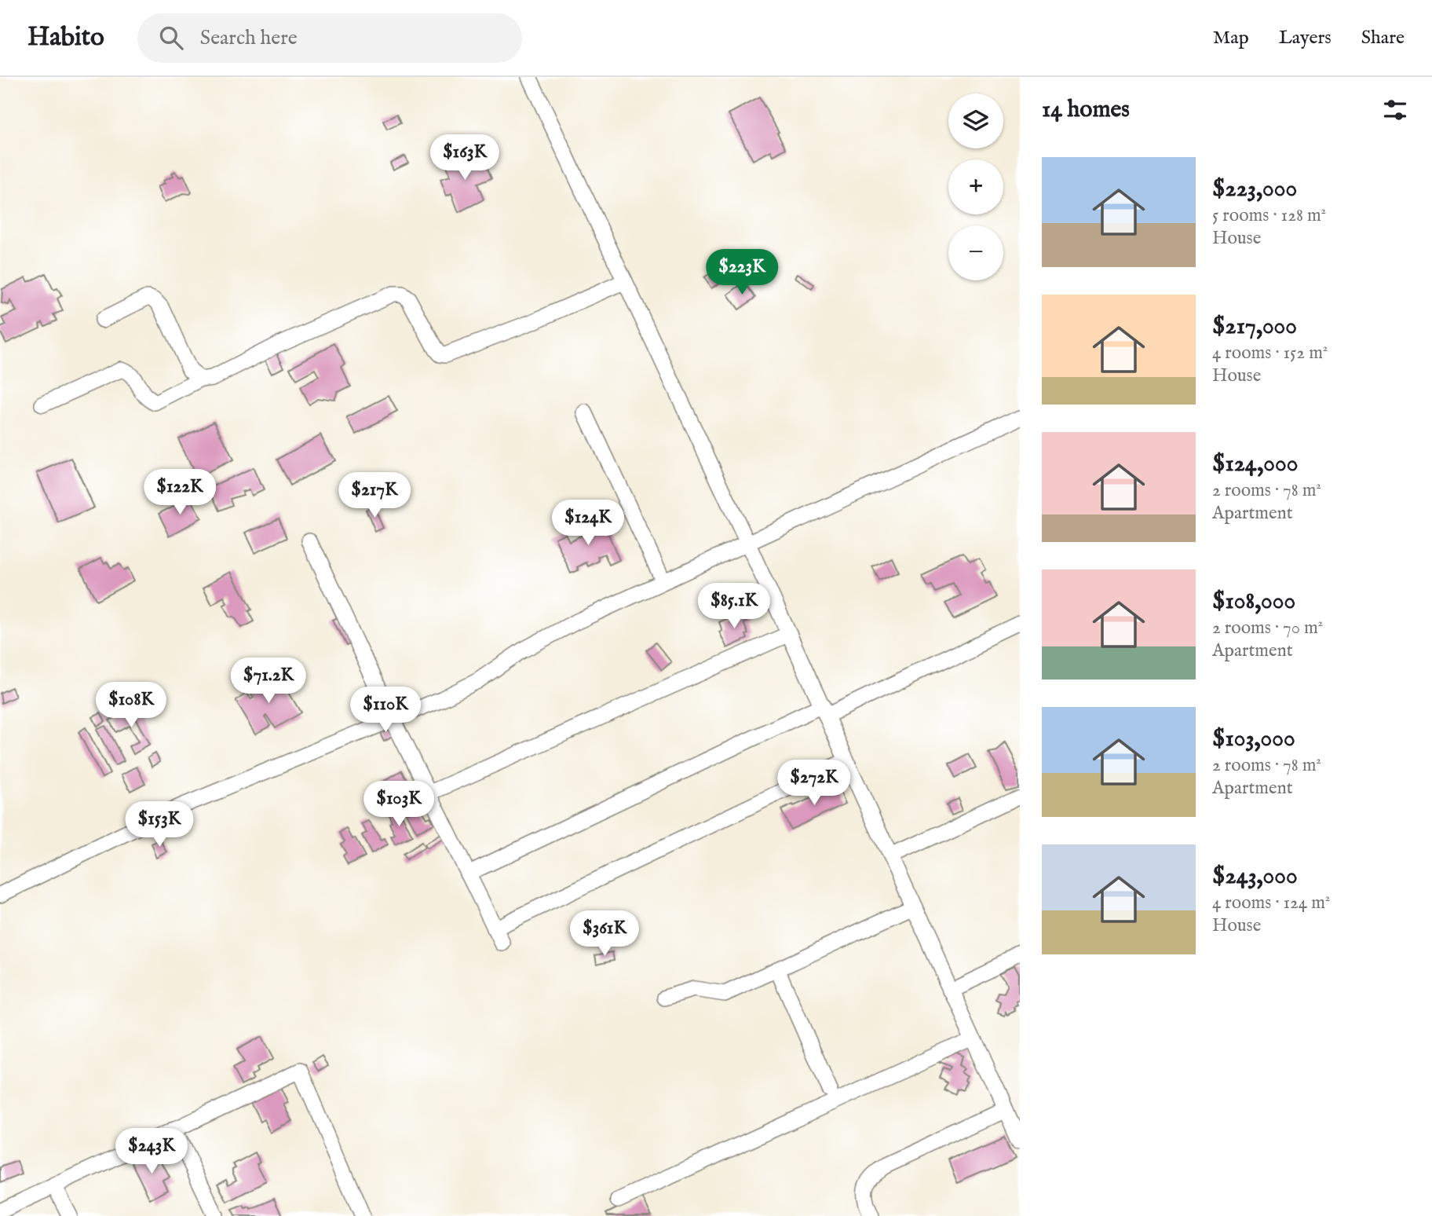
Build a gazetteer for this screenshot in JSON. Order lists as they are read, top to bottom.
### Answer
{
  "page": {
    "header": "Habito",
    "search": "Search here",
    "nav": ["Map", "Layers", "Share"],
    "heading": "14 homes",
    "map_buttons": ["+", "−"],
    "price": [
      "$163K",
      "$223K",
      "$122K",
      "$217K",
      "$124K",
      "$85.1K",
      "$71.2K",
      "$108K",
      "$110K",
      "$272K",
      "$103K",
      "$153K",
      "$361K",
      "$243K"
    ],
    "list": [
      {
        "name": "$223,000",
        "note": "5 rooms · 128 m² · House"
      },
      {
        "name": "$217,000",
        "note": "4 rooms · 152 m² · House"
      },
      {
        "name": "$124,000",
        "note": "2 rooms · 78 m² · Apartment"
      },
      {
        "name": "$108,000",
        "note": "2 rooms · 70 m² · Apartment"
      },
      {
        "name": "$103,000",
        "note": "2 rooms · 78 m² · Apartment"
      },
      {
        "name": "$243,000",
        "note": "4 rooms · 124 m² · House"
      }
    ]
  }
}
